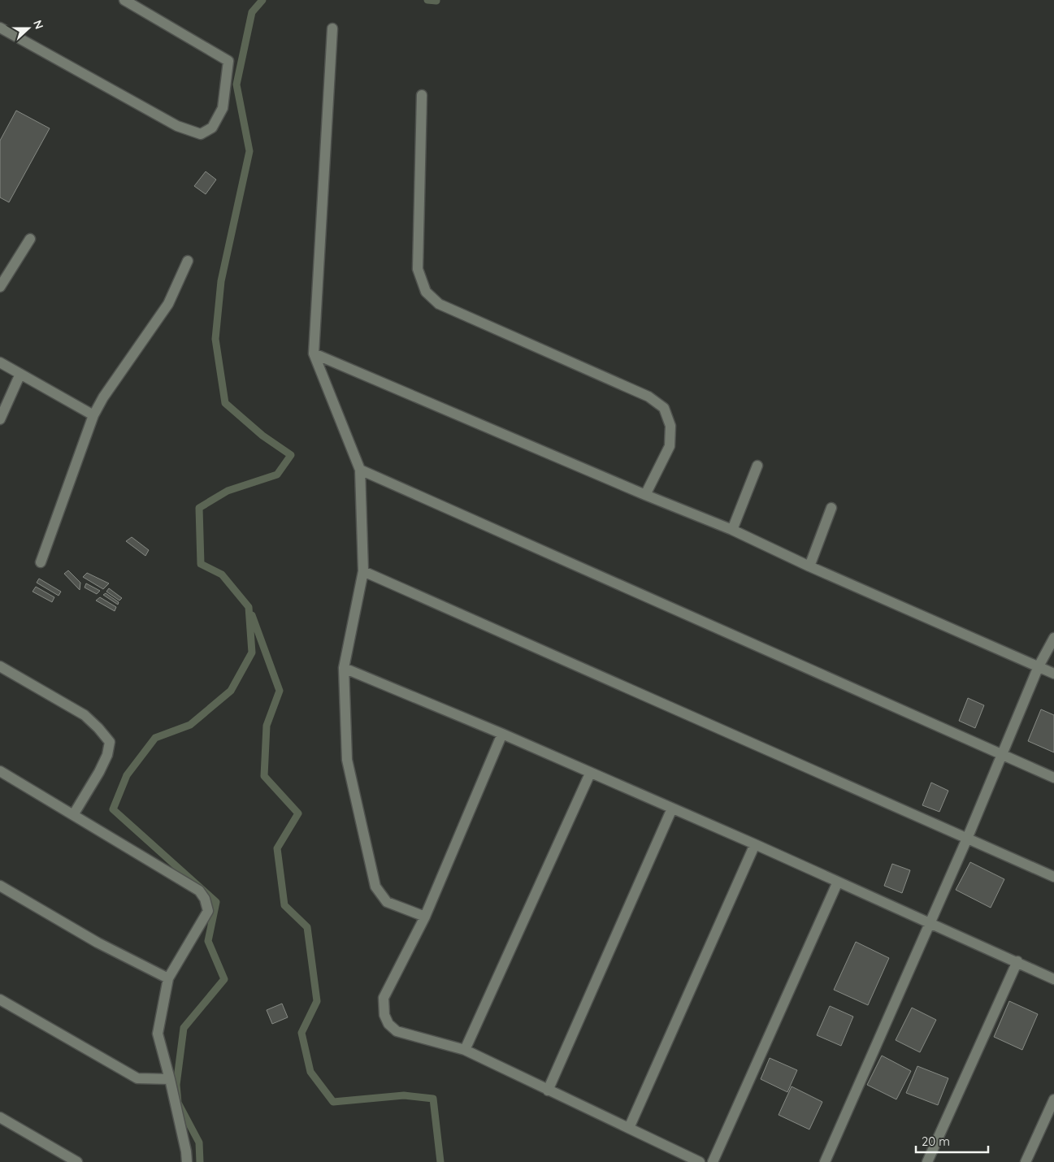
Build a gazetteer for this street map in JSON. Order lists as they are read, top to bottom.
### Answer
{
  "scale_bar": "20 m",
  "north": "right"
}
